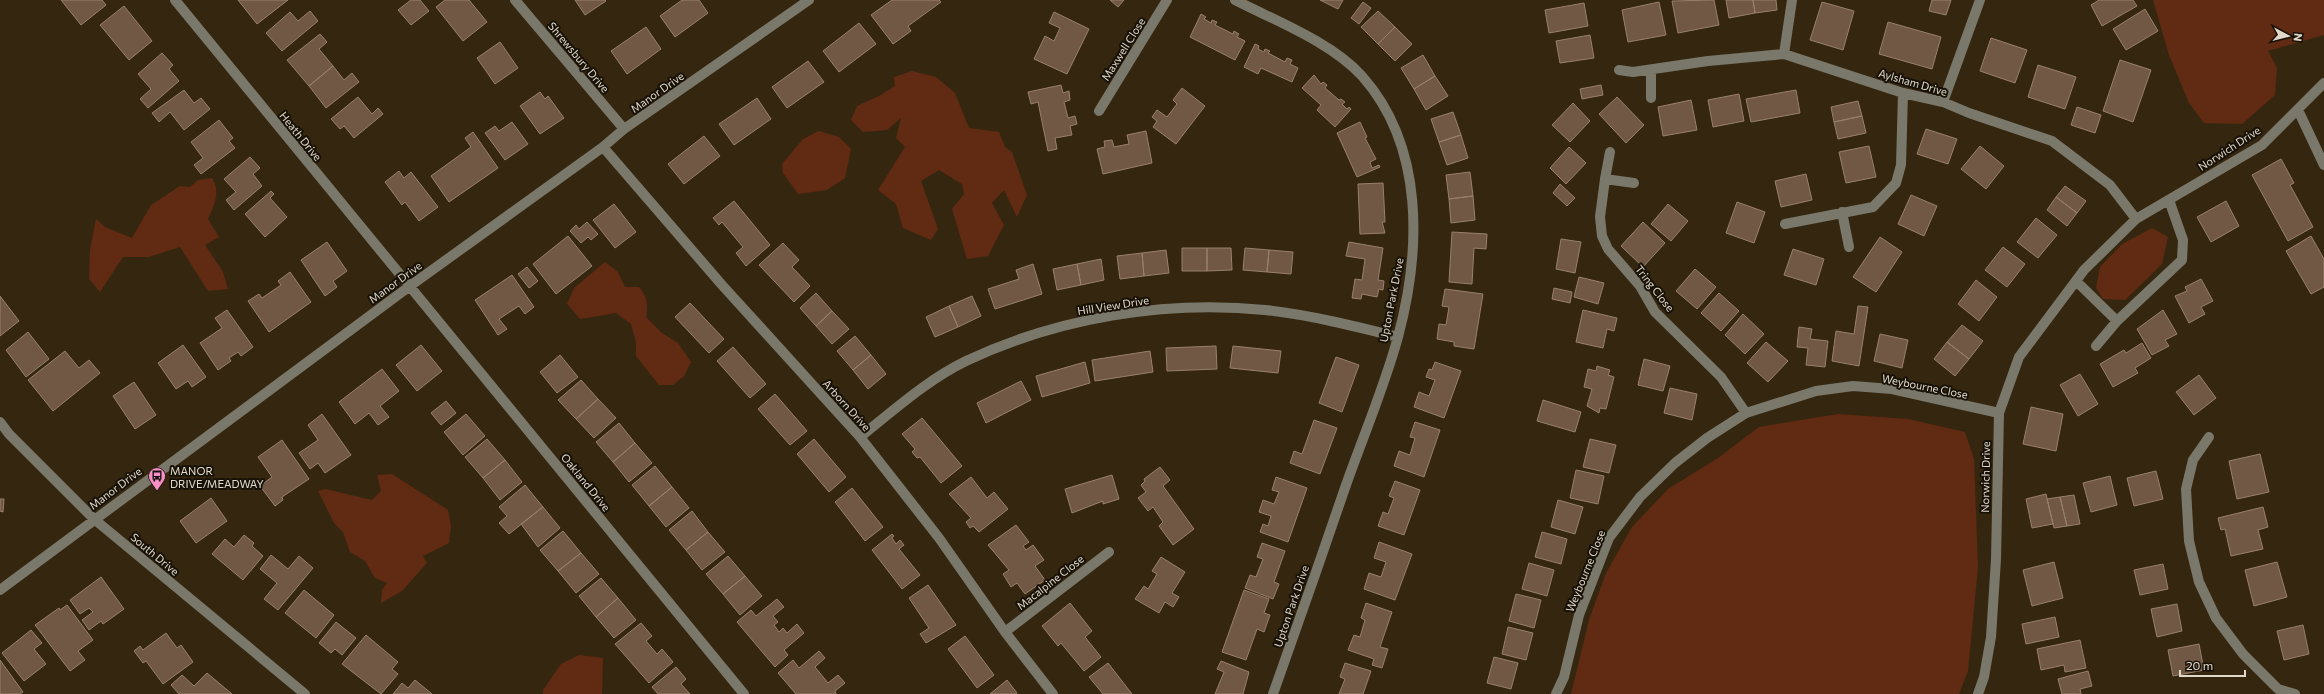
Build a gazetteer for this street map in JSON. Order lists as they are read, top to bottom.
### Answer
{
  "streets": {
    "street": [
      "Maxwell Close",
      "Shrewsbury Drive",
      "Aylsham Drive",
      "Manor Drive",
      "Heath Drive",
      "Norwich Drive",
      "Tring Close",
      "Upton Park Drive",
      "Hill View Drive",
      "Weybourne Close",
      "Arborn Drive",
      "Oakland Drive",
      "South Drive",
      "Macalpine Close"
    ]
  },
  "crossings": [
    ["Shrewsbury Drive", "Manor Drive"],
    ["Aylsham Drive", "Norwich Drive"],
    ["Manor Drive", "Heath Drive"],
    ["Manor Drive", "Arborn Drive"],
    ["Manor Drive", "Oakland Drive"],
    ["Manor Drive", "South Drive"],
    ["Heath Drive", "Oakland Drive"],
    ["Norwich Drive", "Weybourne Close"],
    ["Tring Close", "Weybourne Close"],
    ["Upton Park Drive", "Hill View Drive"],
    ["Hill View Drive", "Arborn Drive"],
    ["Arborn Drive", "Macalpine Close"]
  ],
  "places": {
    "bus stop": ["MANOR DRIVE/MEADWAY"]
  },
  "scale_bar": "20 m",
  "north": "right"
}
